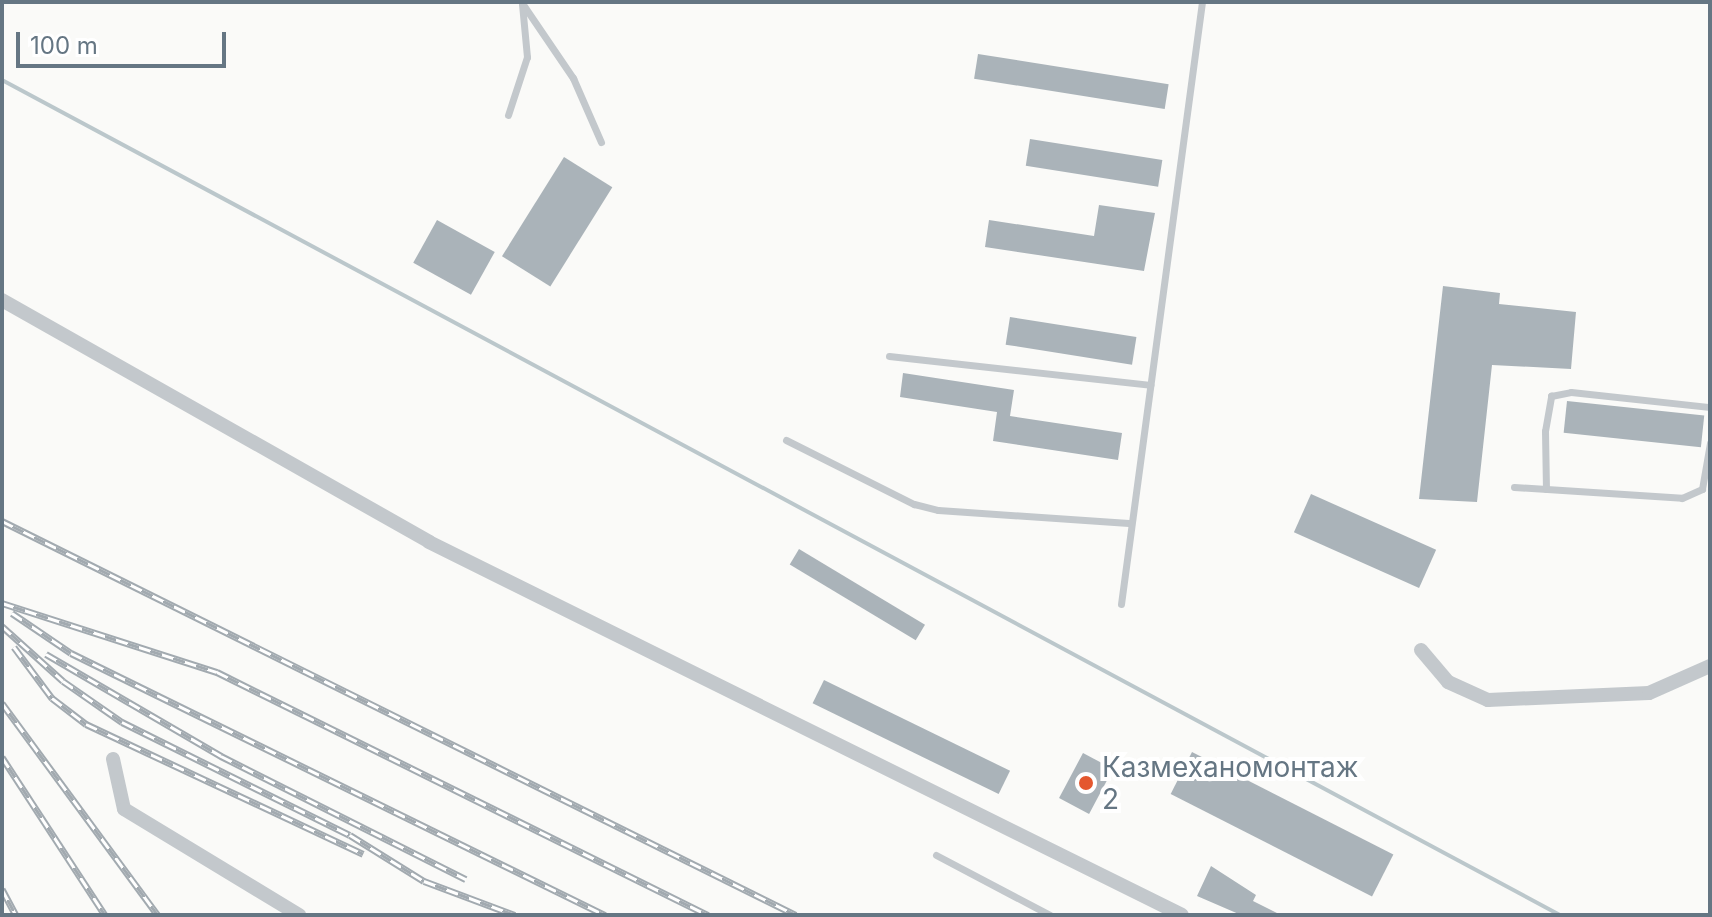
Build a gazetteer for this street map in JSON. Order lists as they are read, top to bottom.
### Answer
{
  "places": ["Казмеханомонтаж 2"],
  "scale_bar": "100 m"
}
